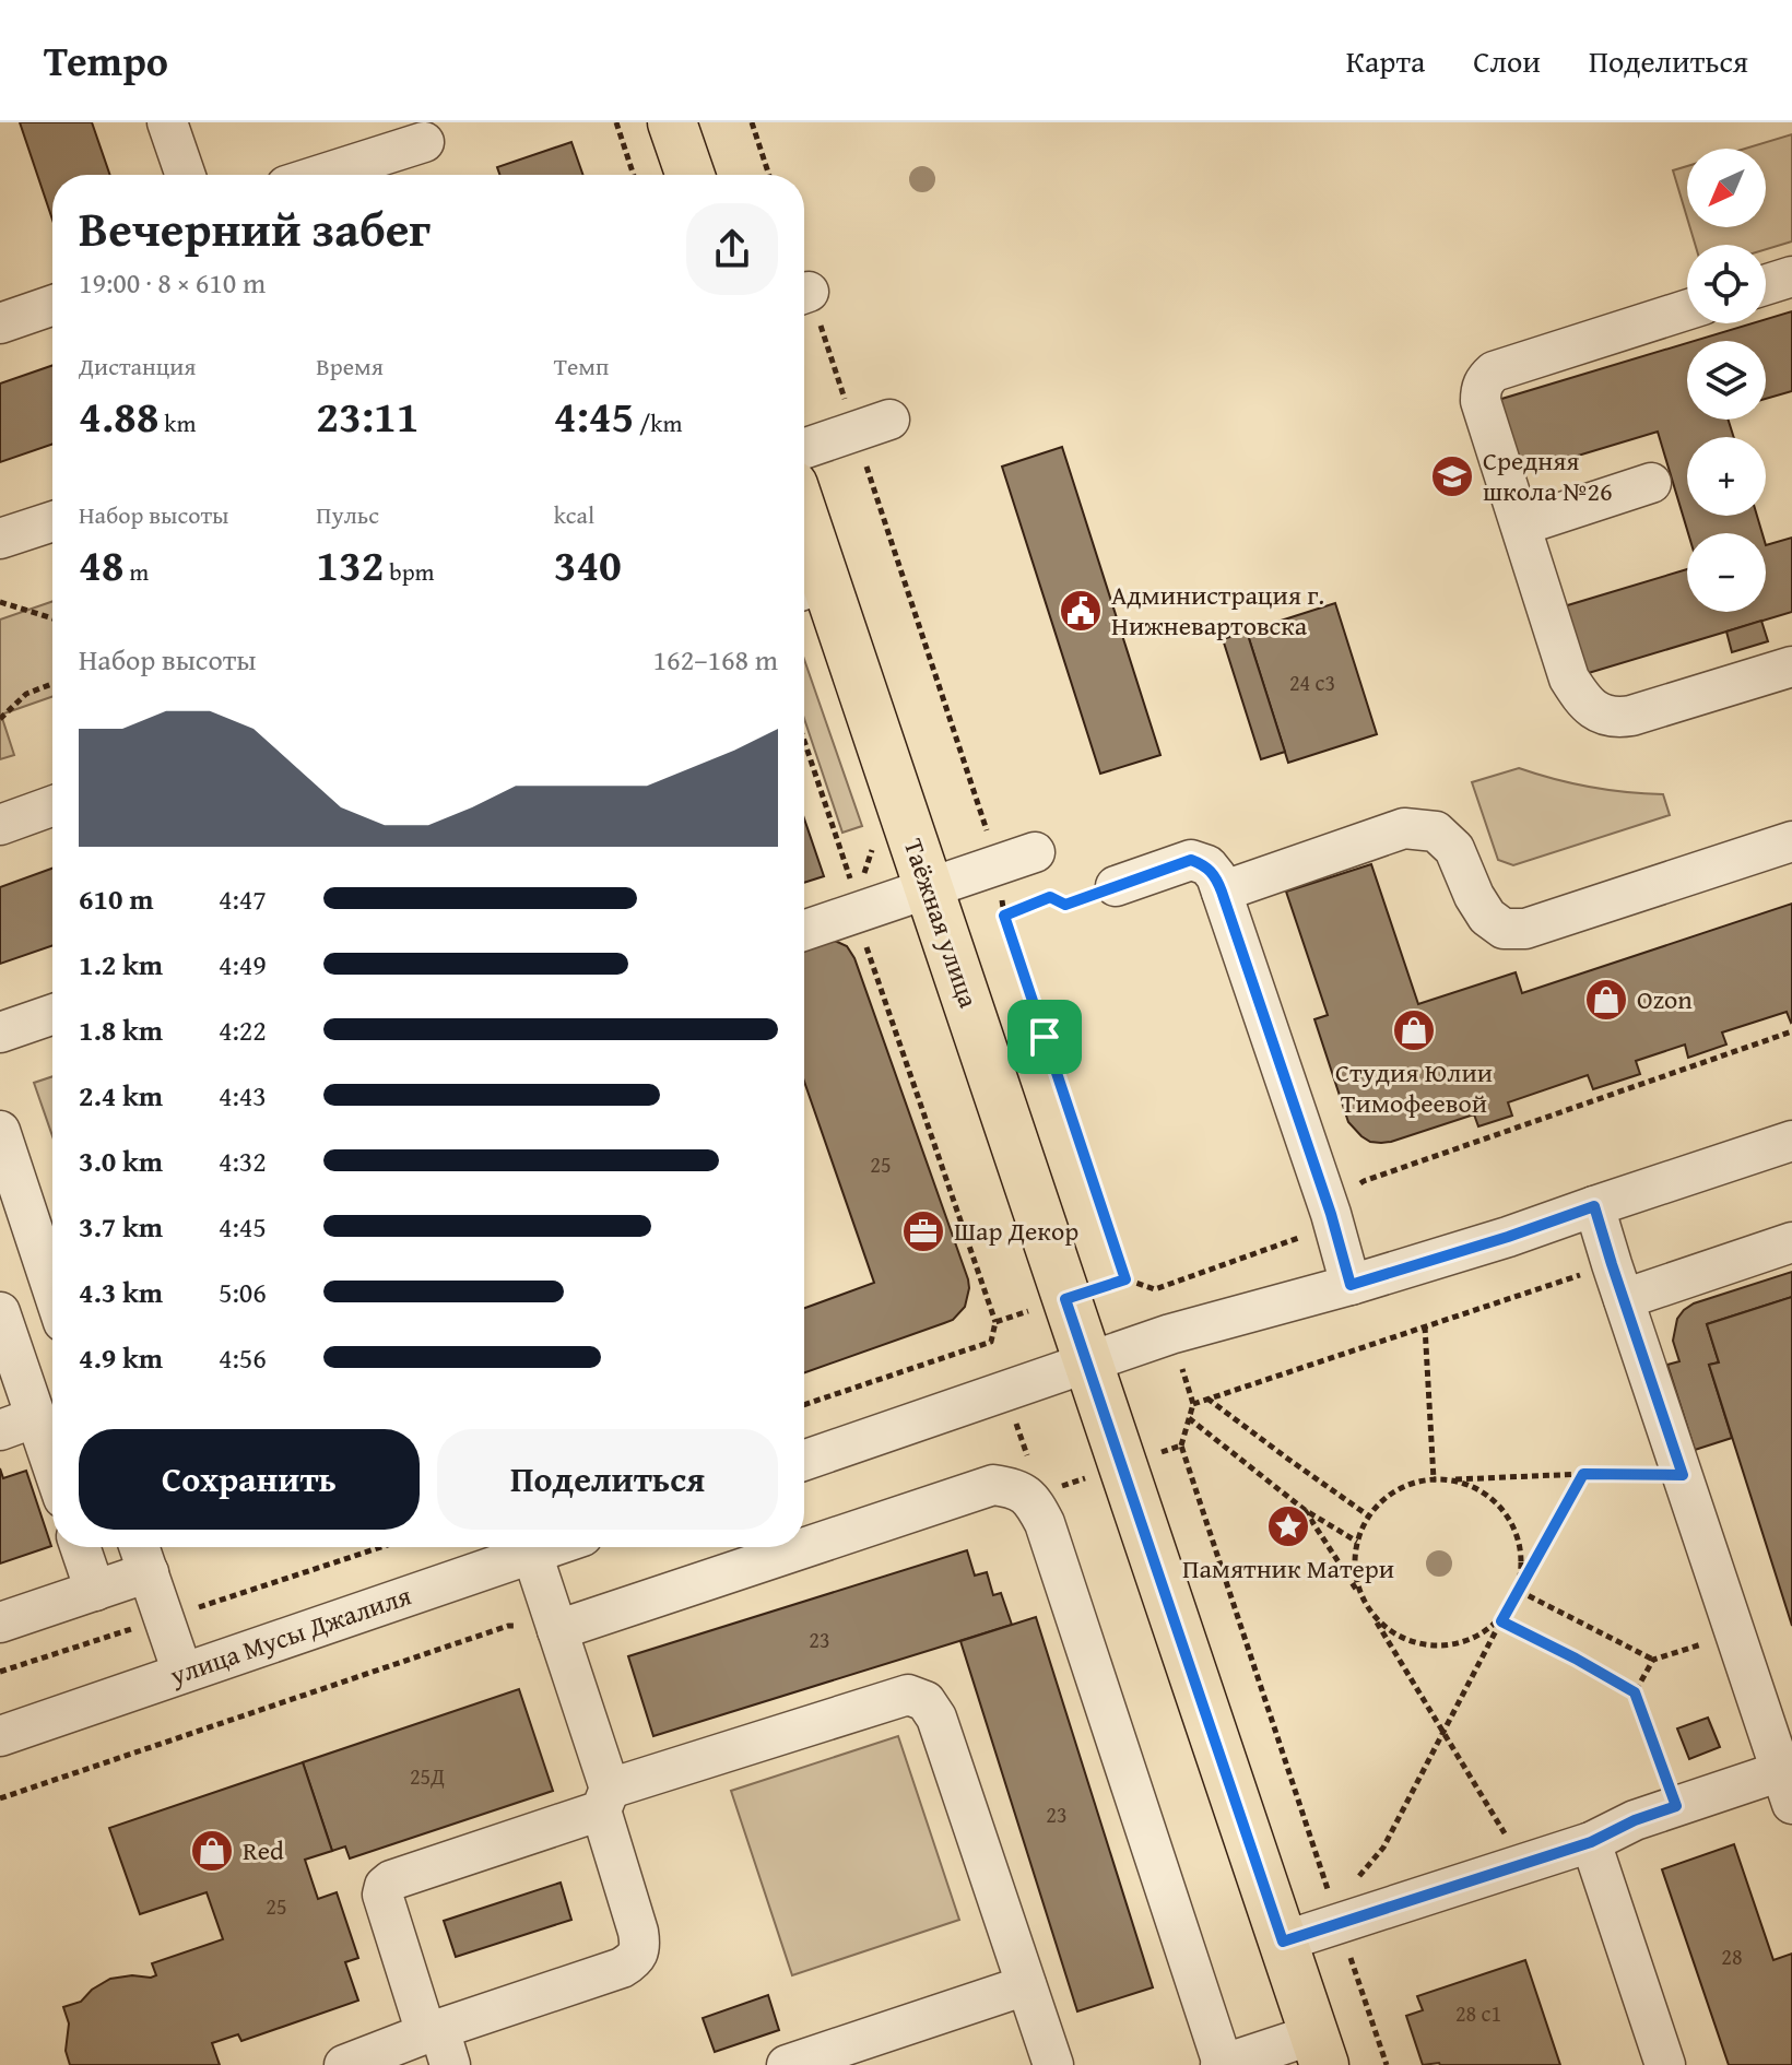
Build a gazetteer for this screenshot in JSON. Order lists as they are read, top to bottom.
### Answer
{
  "streets": {
    "main road": ["Таёжная улица"],
    "street": ["улица Мусы Джалиля"]
  },
  "places": {
    "school or university": ["Средняя школа №26"],
    "public building": ["Администрация г. Нижневартовска"],
    "shop": ["Ozon", "Студия Юлии Тимофеевой", "Red"],
    "office": ["Шар Декор"],
    "place": ["Памятник Матери"]
  },
  "house_numbers": [
    "24 с3",
    "25",
    "23",
    "25Д",
    "23",
    "25",
    "28",
    "28 с1"
  ],
  "north": "bottom left",
  "page": {
    "header": "Tempo",
    "nav": ["Карта", "Слои", "Поделиться"],
    "map_buttons": ["+", "−"],
    "heading": ["Вечерний забег", "19:00 · 8 × 610 m"],
    "stats": [
      ["Дистанция", "4.88 km"],
      ["Время", "23:11"],
      ["Темп", "4:45 /km"],
      ["Набор высоты", "48 m"],
      ["Пульс", "132 bpm"],
      ["kcal", "340"]
    ],
    "chart": ["Набор высоты", "162–168 m"],
    "list": [
      {
        "name": "610 m",
        "note": "4:47"
      },
      {
        "name": "1.2 km",
        "note": "4:49"
      },
      {
        "name": "1.8 km",
        "note": "4:22"
      },
      {
        "name": "2.4 km",
        "note": "4:43"
      },
      {
        "name": "3.0 km",
        "note": "4:32"
      },
      {
        "name": "3.7 km",
        "note": "4:45"
      },
      {
        "name": "4.3 km",
        "note": "5:06"
      },
      {
        "name": "4.9 km",
        "note": "4:56"
      }
    ],
    "buttons": ["Сохранить", "Поделиться"]
  }
}
